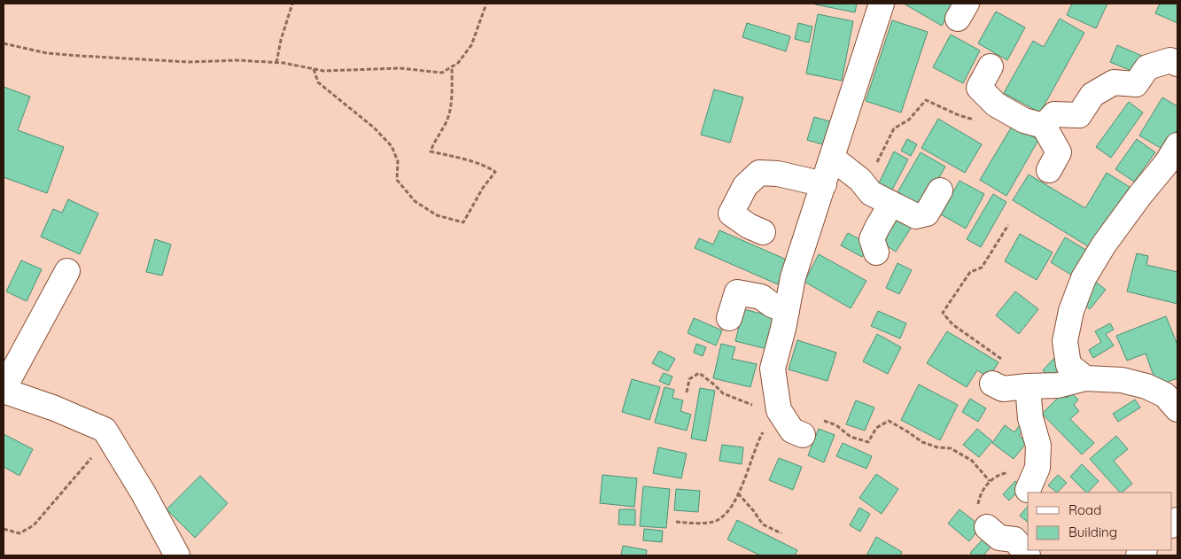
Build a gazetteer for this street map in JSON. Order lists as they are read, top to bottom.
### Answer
{
  "legend": ["Road", "Building"]
}
